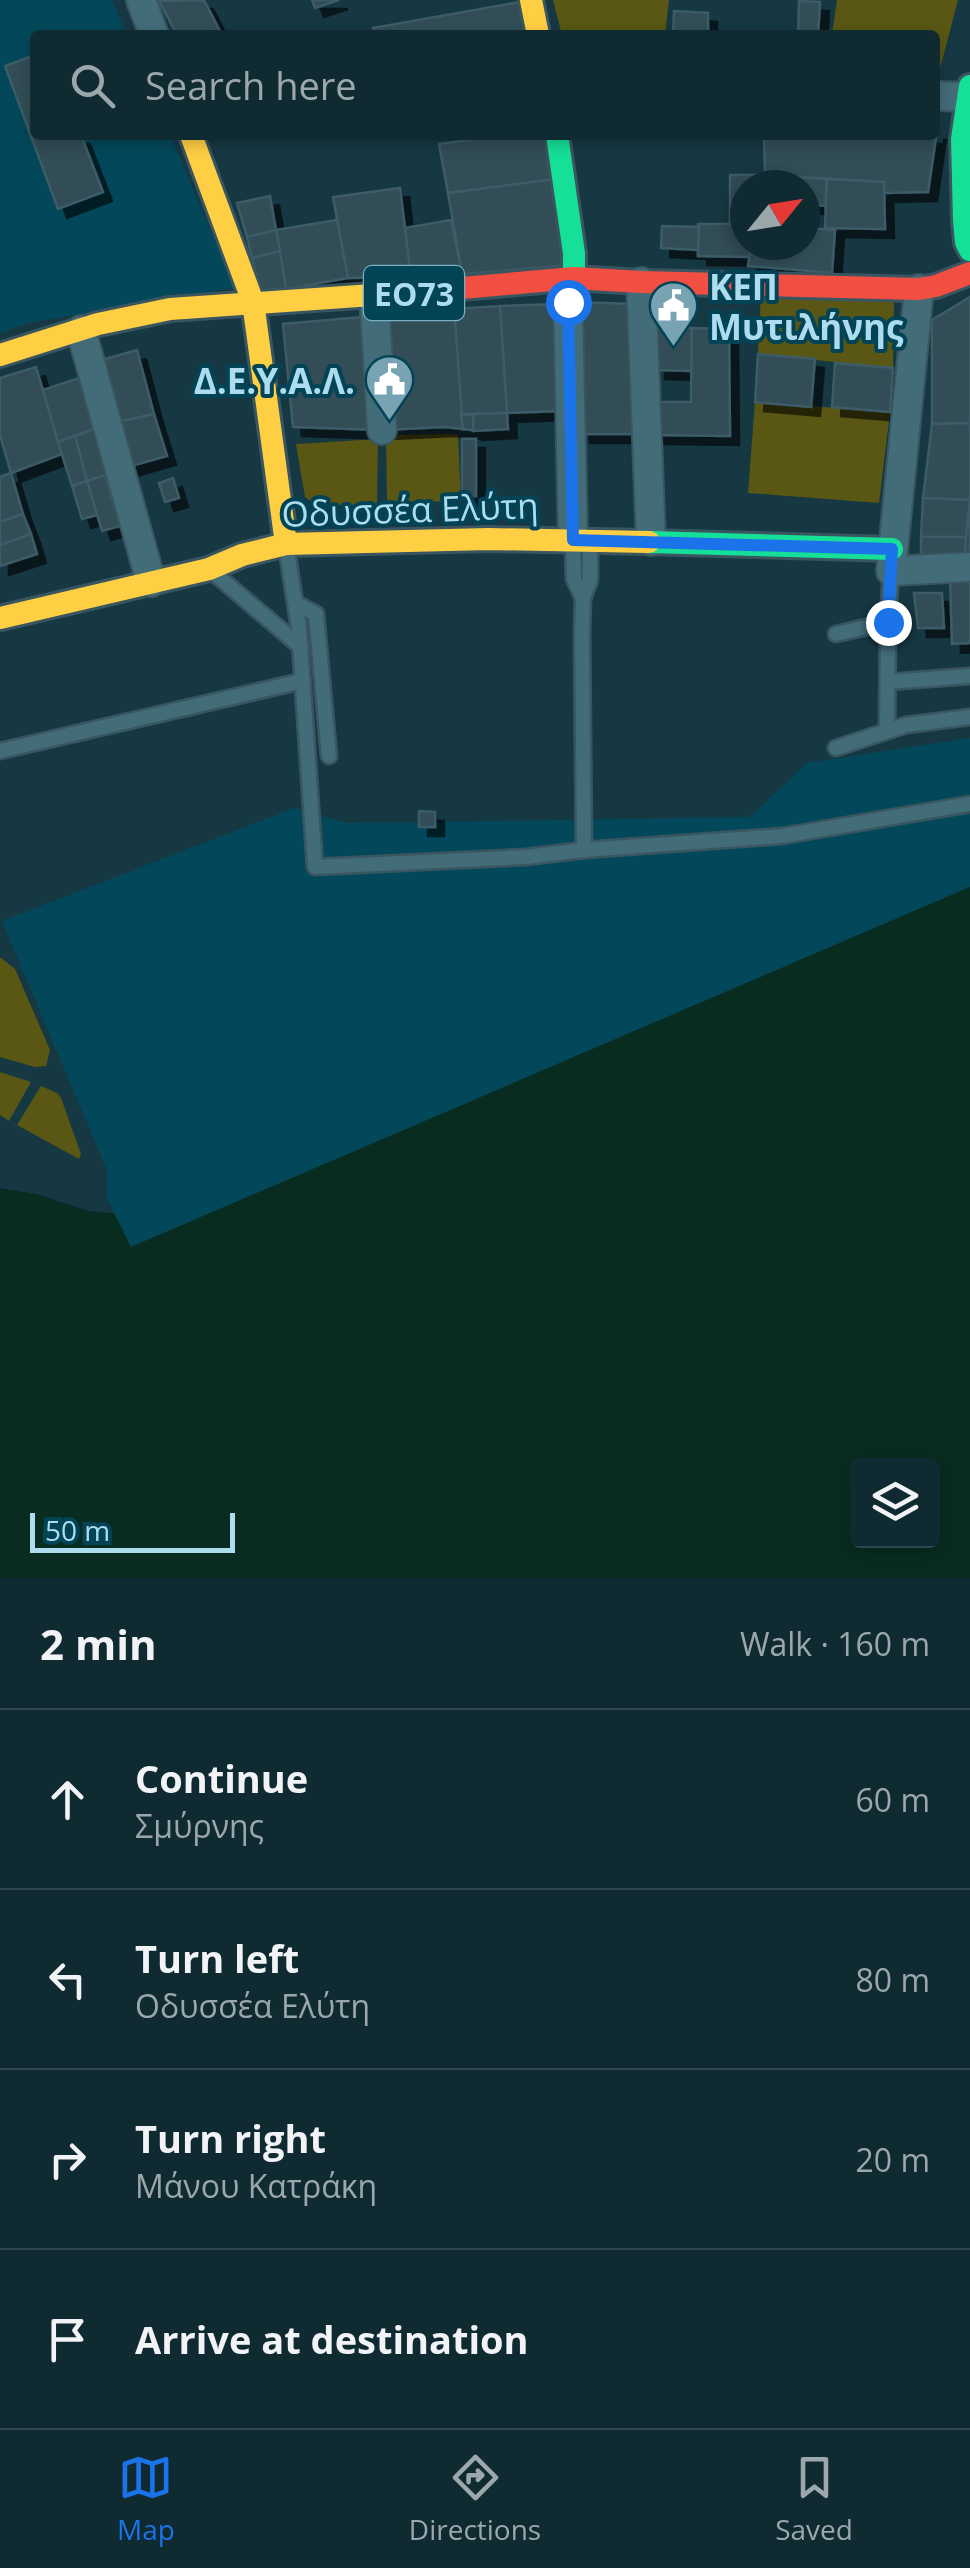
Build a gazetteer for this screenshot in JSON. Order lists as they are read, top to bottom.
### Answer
{
  "streets": {
    "main road": ["ΕΟ73", "Οδυσσέα Ελύτη"]
  },
  "places": {
    "public building": ["ΚΕΠ Μυτιλήνης", "Δ.Ε.Υ.Α.Λ."]
  },
  "scale_bar": "50 m",
  "north": "top right",
  "page": {
    "search": "Search here",
    "scale": "50 m",
    "heading": ["2 min", "Walk · 160 m"],
    "list": [
      ["Continue", "Σμύρνης", "60 m"],
      ["Turn left", "Οδυσσέα Ελύτη", "80 m"],
      ["Turn right", "Μάνου Κατράκη", "20 m"],
      "Arrive at destination"
    ],
    "nav": ["Map", "Directions", "Saved"]
  }
}
